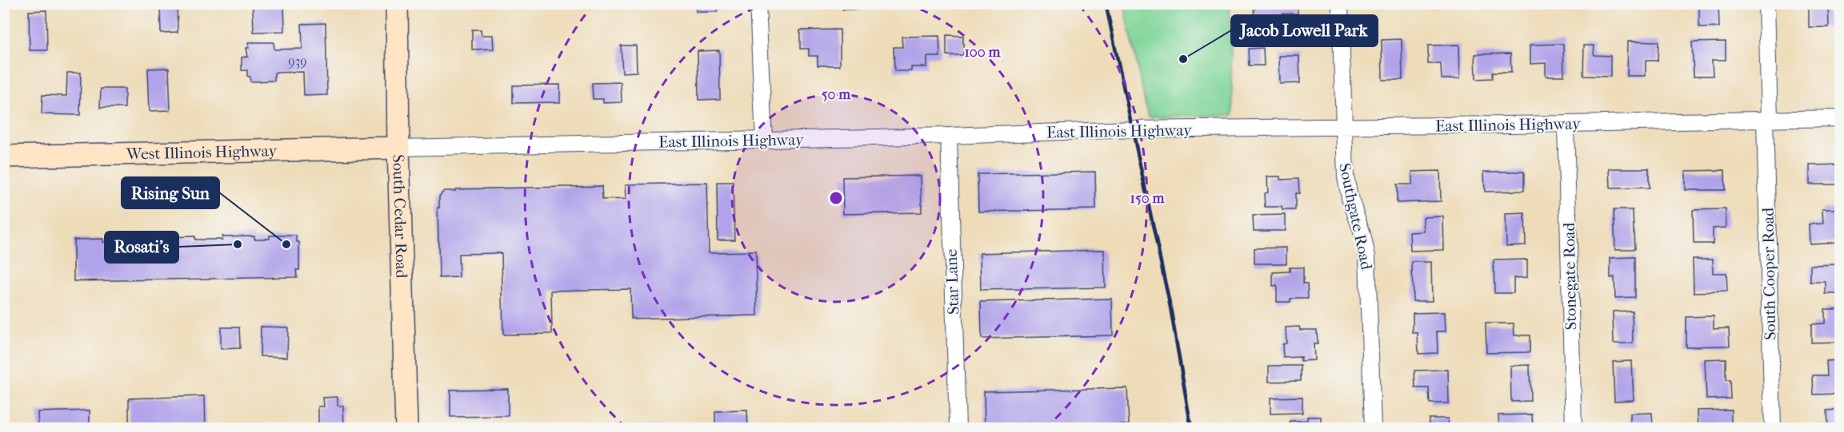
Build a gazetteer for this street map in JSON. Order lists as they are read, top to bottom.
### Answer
{
  "streets": {
    "main road": ["West Illinois Highway", "South Cedar Road"],
    "street": [
      "East Illinois Highway",
      "Southgate Road",
      "South Cooper Road",
      "Stonegate Road",
      "Star Lane"
    ]
  },
  "crossings": [
    ["East Illinois Highway", "West Illinois Highway"],
    ["East Illinois Highway", "South Cedar Road"],
    ["East Illinois Highway", "Southgate Road"],
    ["East Illinois Highway", "South Cooper Road"],
    ["East Illinois Highway", "Stonegate Road"],
    ["East Illinois Highway", "Star Lane"],
    ["West Illinois Highway", "South Cedar Road"]
  ],
  "places": ["Jacob Lowell Park", "Rosati's", "Rising Sun"],
  "house_numbers": ["939"],
  "rings": ["100 m", "50 m", "150 m"]
}
